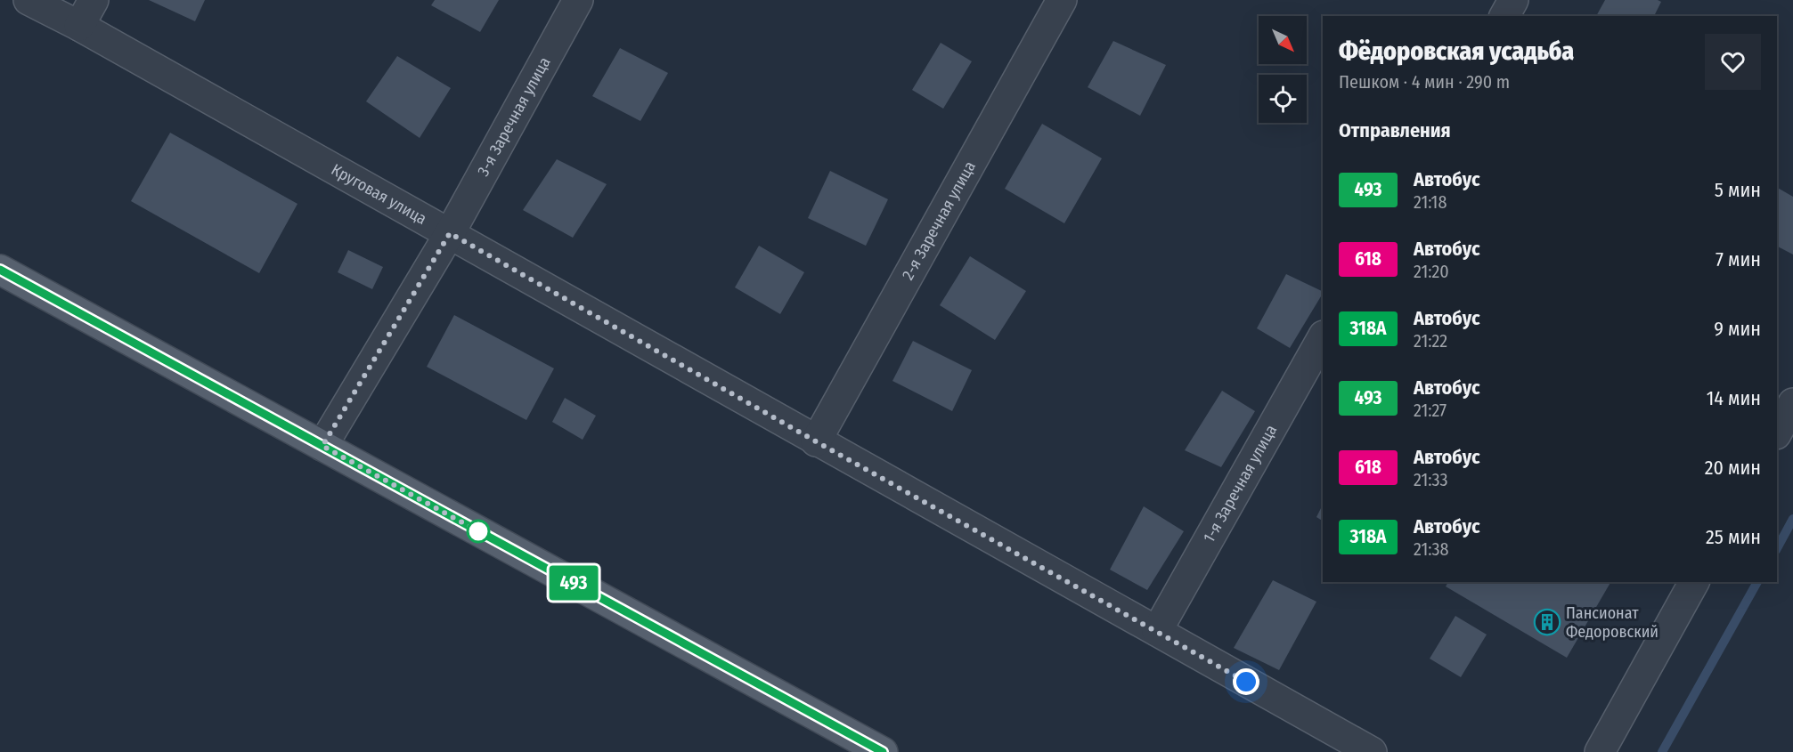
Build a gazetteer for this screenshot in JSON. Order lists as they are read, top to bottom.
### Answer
{
  "streets": {
    "street": [
      "3-я Заречная улица",
      "Круговая улица",
      "2-я Заречная улица",
      "1-я Заречная улица"
    ]
  },
  "crossings": [
    ["3-я Заречная улица", "Круговая улица"],
    ["Круговая улица", "2-я Заречная улица"],
    ["Круговая улица", "1-я Заречная улица"]
  ],
  "places": {
    "building": ["Пансионат Федоровский"]
  },
  "lines": ["bus line 493"],
  "north": "bottom right",
  "page": {
    "on_map": "493",
    "heading": [
      ["Фёдоровская усадьба", "Пешком · 4 мин · 290 m"],
      "Отправления"
    ],
    "list": [
      {
        "mark": "493",
        "name": "Автобус",
        "note": "21:18",
        "value": "5 мин"
      },
      {
        "mark": "618",
        "name": "Автобус",
        "note": "21:20",
        "value": "7 мин"
      },
      {
        "mark": "318А",
        "name": "Автобус",
        "note": "21:22",
        "value": "9 мин"
      },
      {
        "mark": "493",
        "name": "Автобус",
        "note": "21:27",
        "value": "14 мин"
      },
      {
        "mark": "618",
        "name": "Автобус",
        "note": "21:33",
        "value": "20 мин"
      },
      {
        "mark": "318А",
        "name": "Автобус",
        "note": "21:38",
        "value": "25 мин"
      }
    ]
  }
}
